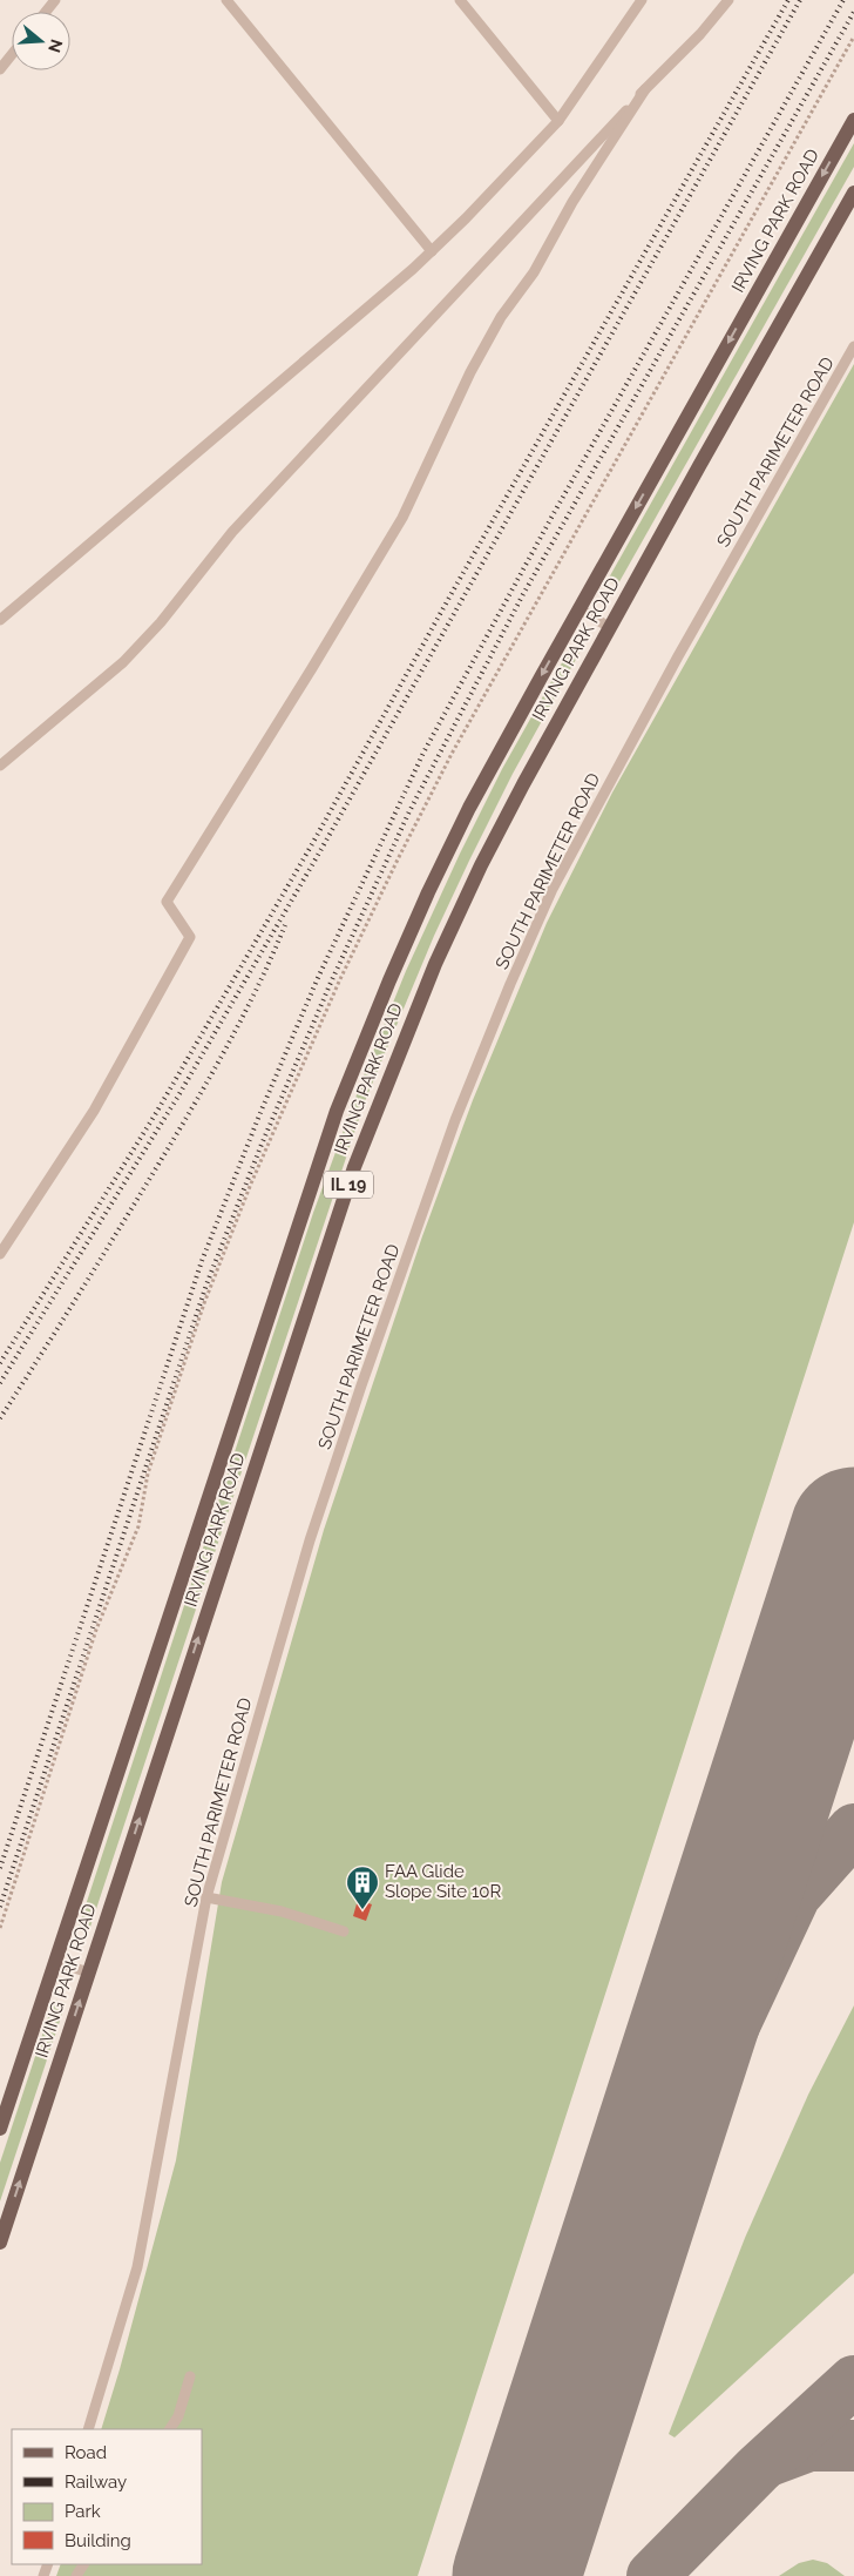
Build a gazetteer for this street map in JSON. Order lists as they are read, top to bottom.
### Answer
{
  "streets": {
    "main road": ["IRVING PARK ROAD", "IL 19"],
    "lane": ["SOUTH PARIMETER ROAD"]
  },
  "places": {
    "building": ["FAA Glide Slope Site 10R"]
  },
  "legend": [
    "Road",
    "Railway",
    "Park",
    "Building"
  ],
  "north": "right"
}
